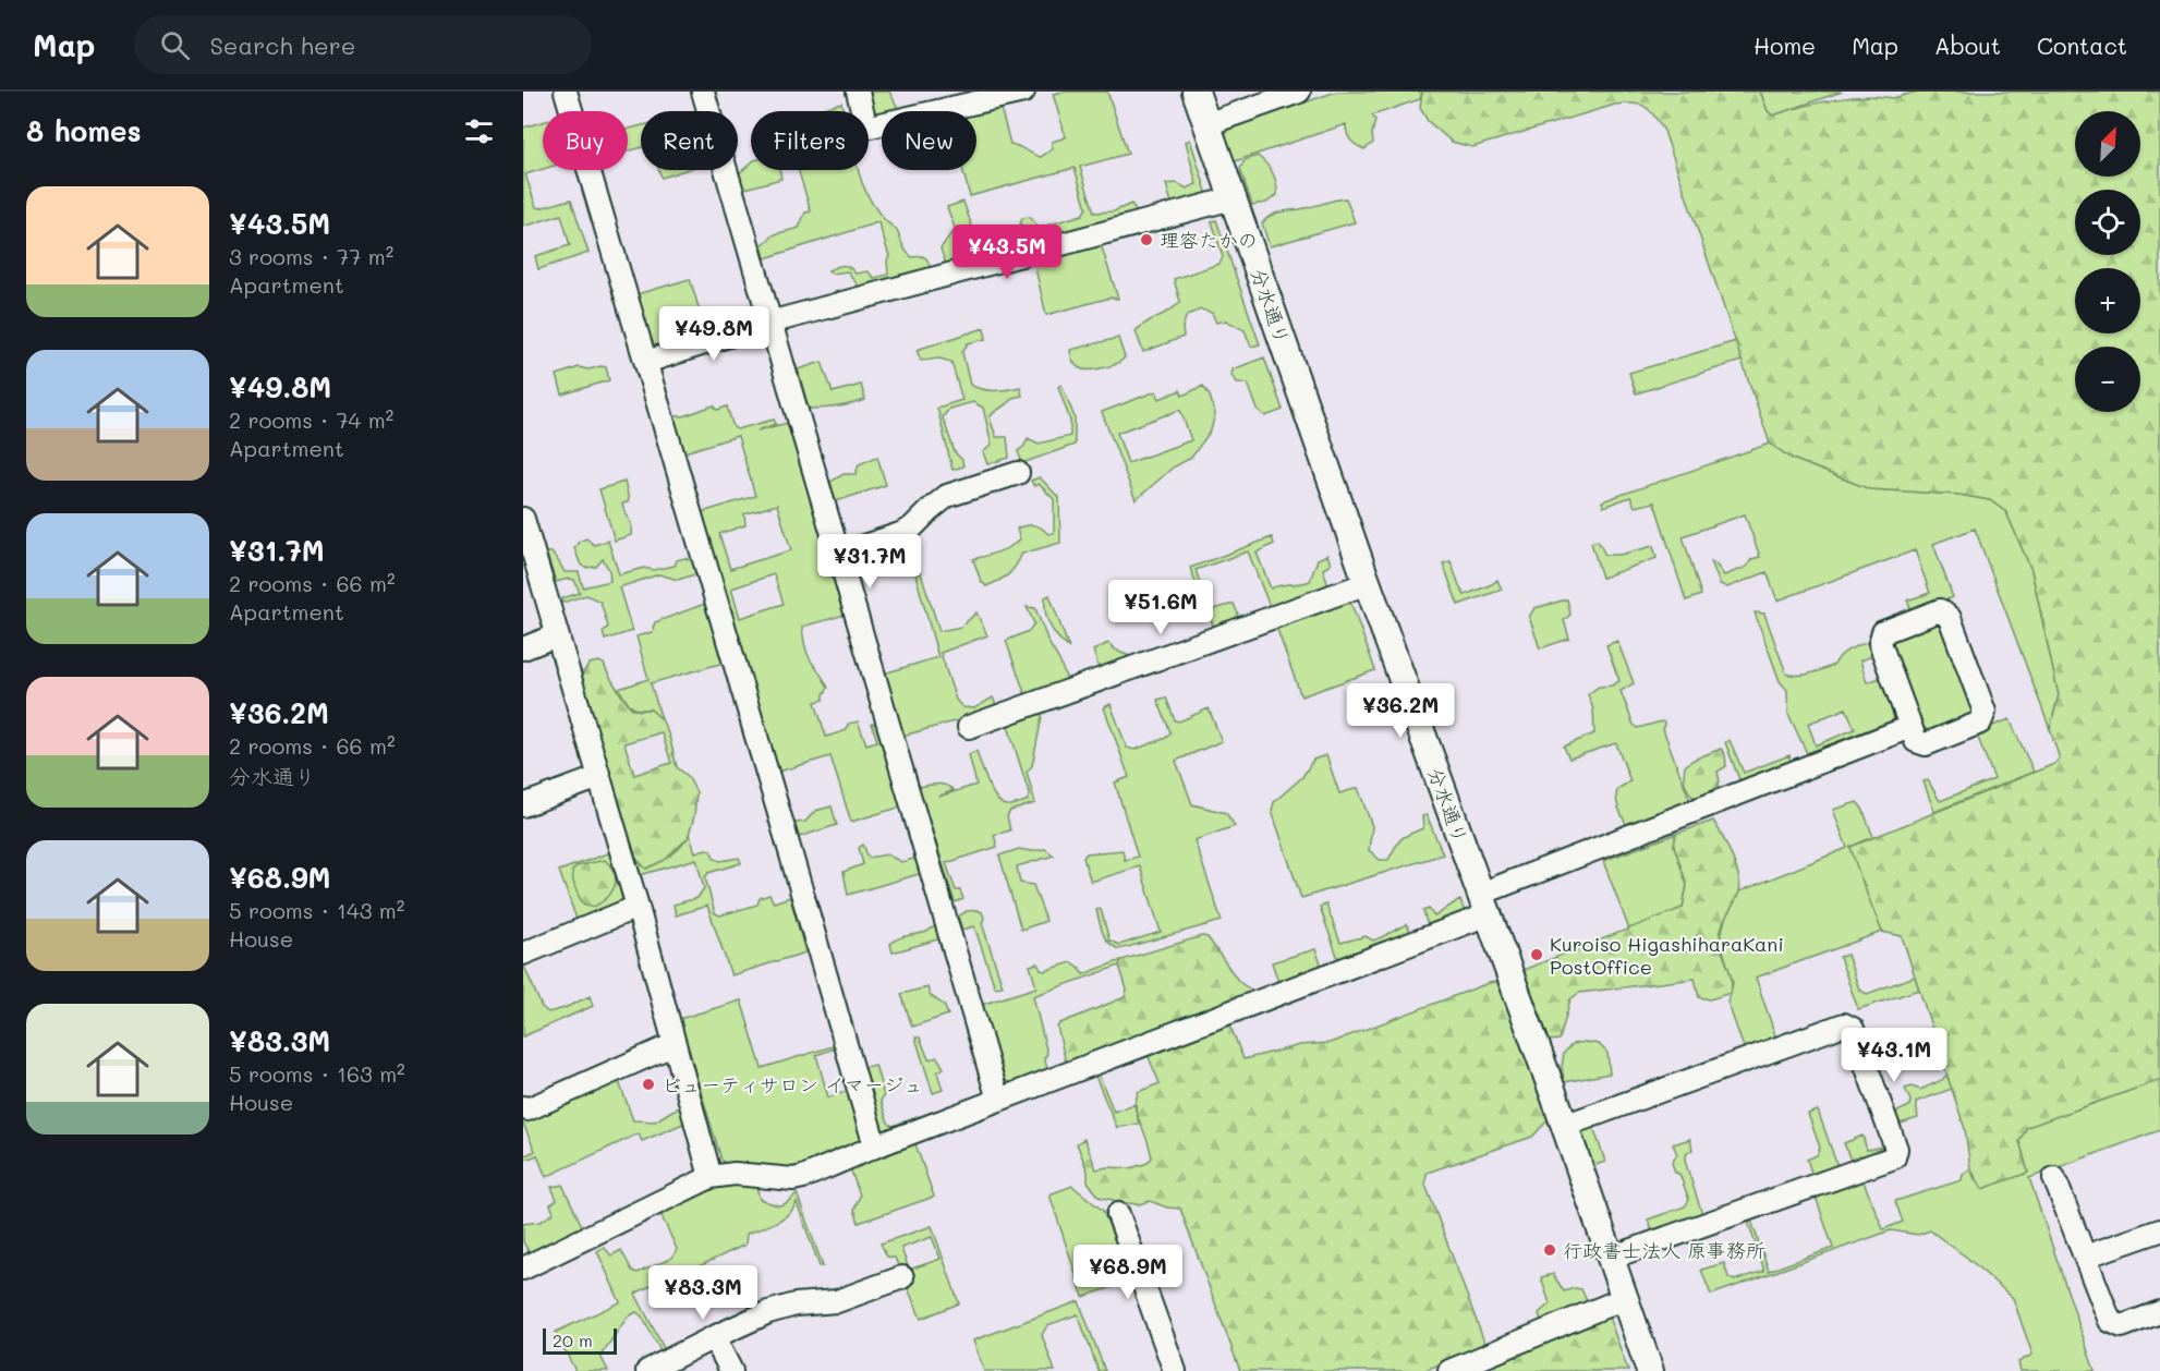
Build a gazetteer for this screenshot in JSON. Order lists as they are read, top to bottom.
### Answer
{
  "streets": {
    "street": ["分水通り"]
  },
  "places": [
    "理容たかの",
    "Kuroiso HigashiharaKani PostOffice",
    "ビューティサロン イマージュ",
    "行政書士法人 原事務所"
  ],
  "scale_bar": "20 m",
  "north": "top right",
  "page": {
    "header": "Map",
    "search": "Search here",
    "nav": [
      "Home",
      "Map",
      "About",
      "Contact"
    ],
    "heading": "8 homes",
    "map_buttons": ["+", "−"],
    "chip": [
      "Buy",
      "Rent",
      "Filters",
      "New"
    ],
    "list": [
      {
        "name": "¥43.5M",
        "note": "3 rooms · 77 m² · Apartment"
      },
      {
        "name": "¥49.8M",
        "note": "2 rooms · 74 m² · Apartment"
      },
      {
        "name": "¥31.7M",
        "note": "2 rooms · 66 m² · Apartment"
      },
      {
        "name": "¥36.2M",
        "note": "2 rooms · 66 m² · 分水通り"
      },
      {
        "name": "¥68.9M",
        "note": "5 rooms · 143 m² · House"
      },
      {
        "name": "¥83.3M",
        "note": "5 rooms · 163 m² · House"
      }
    ],
    "price": [
      "¥43.5M",
      "¥49.8M",
      "¥31.7M",
      "¥51.6M",
      "¥36.2M",
      "¥43.1M",
      "¥68.9M",
      "¥83.3M"
    ],
    "scale": "20 m"
  }
}
